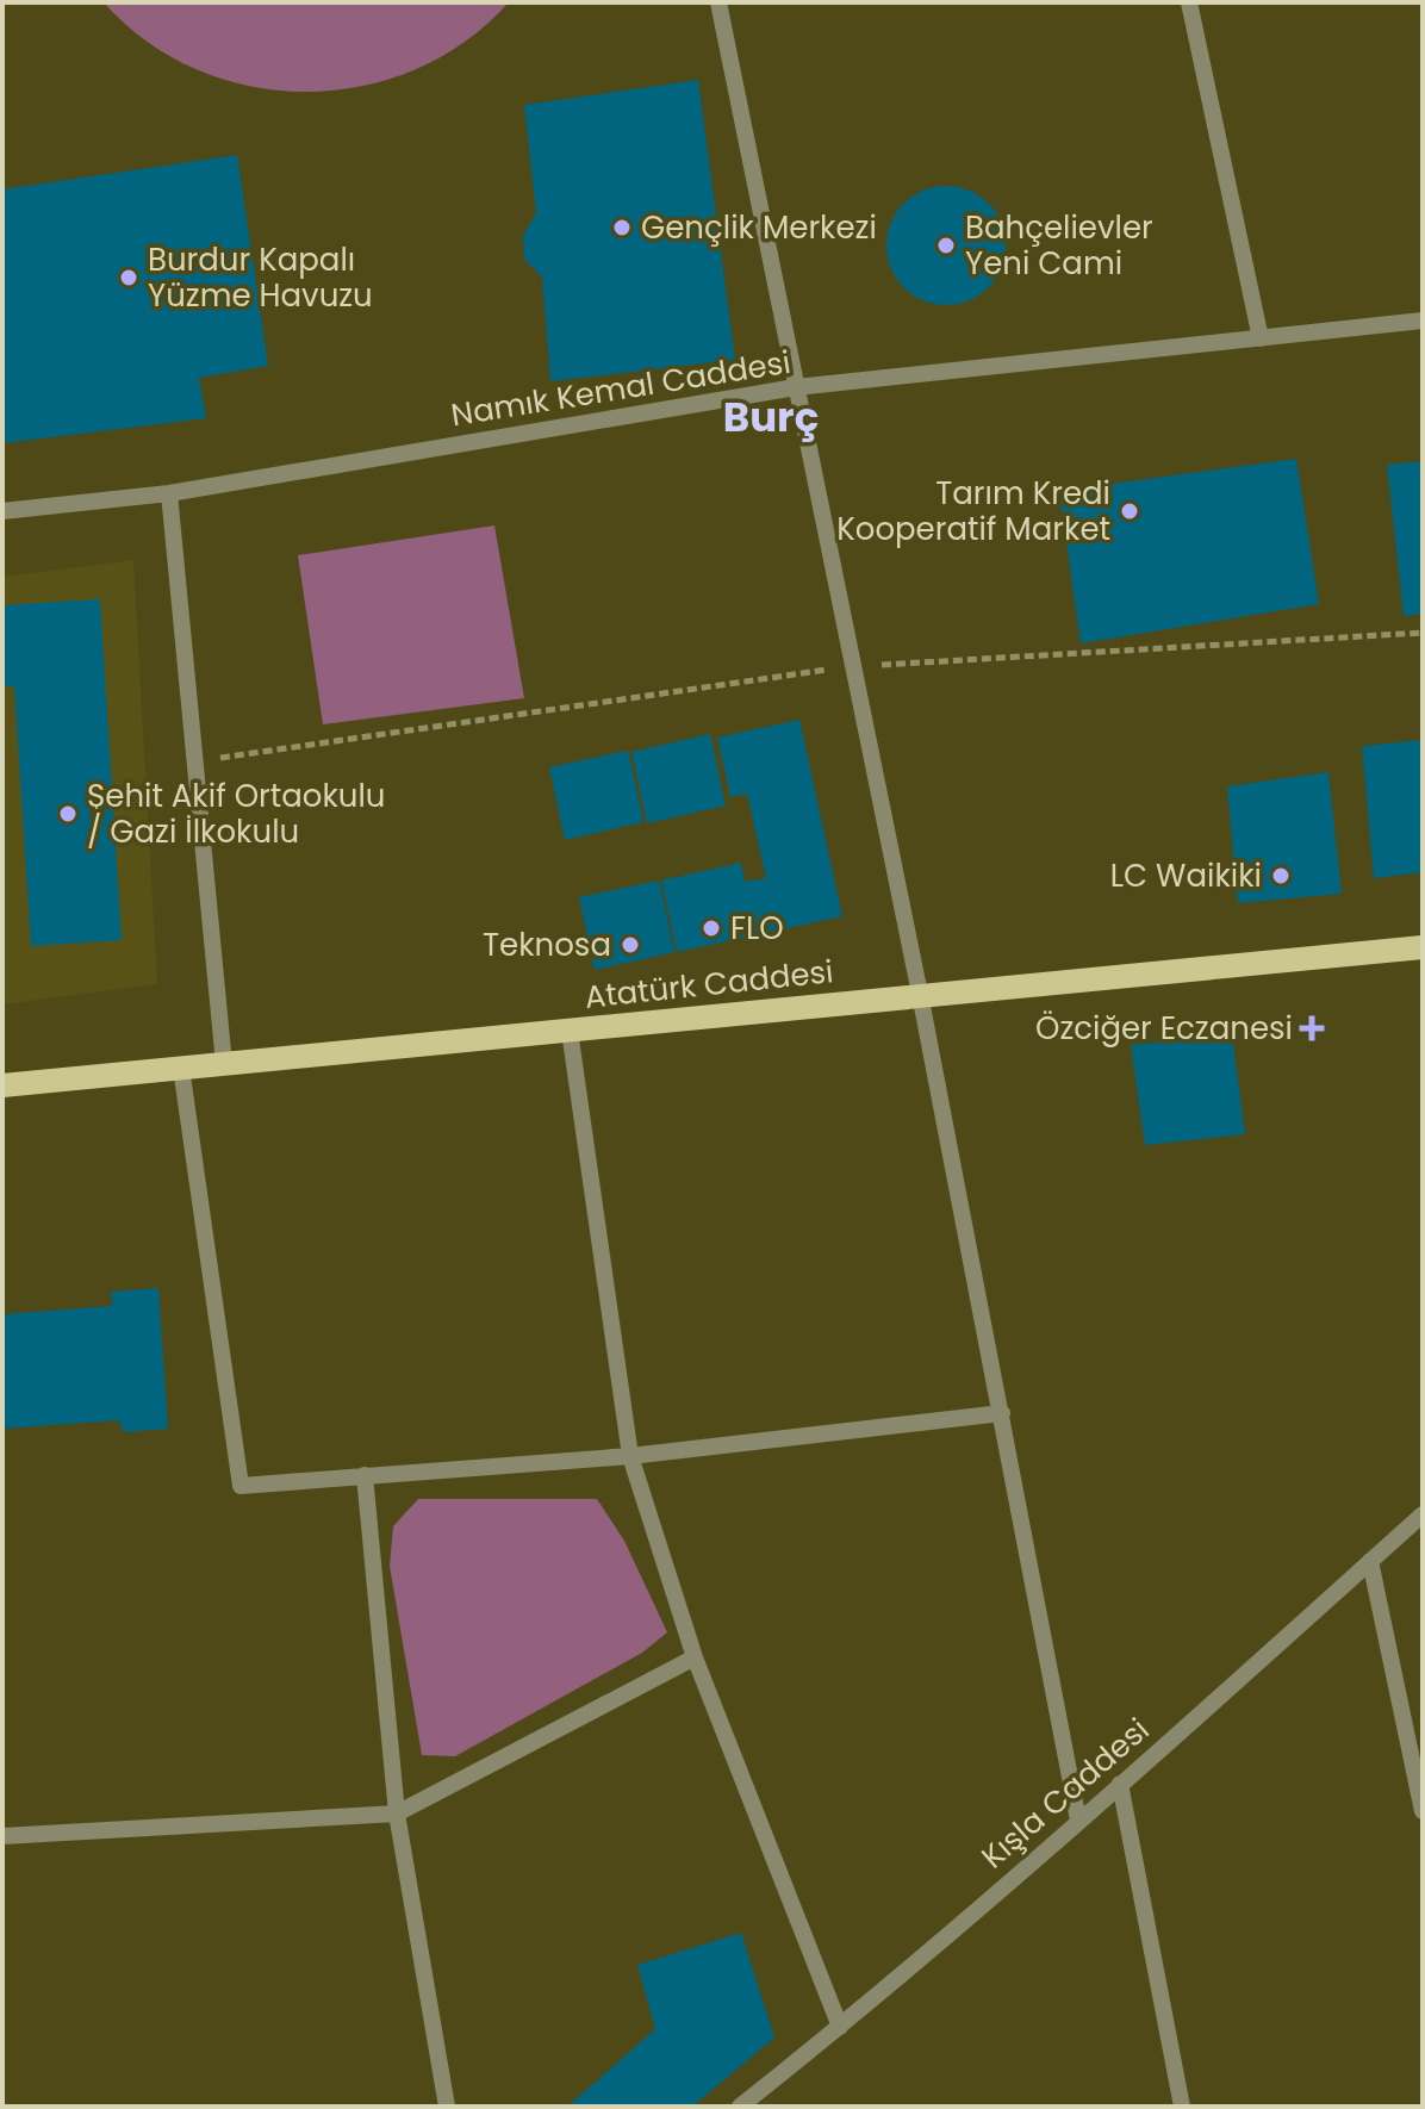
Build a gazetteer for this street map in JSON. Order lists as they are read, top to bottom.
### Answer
{
  "streets": {
    "main road": ["Atatürk Caddesi"],
    "street": ["Namık Kemal Caddesi", "Kışla Caddesi"]
  },
  "districts": ["Burç"],
  "places": {
    "other": [
      "Gençlik Merkezi",
      "Bahçelievler Yeni Cami",
      "Burdur Kapalı Yüzme Havuzu",
      "Tarım Kredi Kooperatif Market",
      "Şehit Akif Ortaokulu / Gazi İlkokulu",
      "LC Waikiki",
      "FLO",
      "Teknosa"
    ],
    "health": ["Özciğer Eczanesi"]
  }
}
